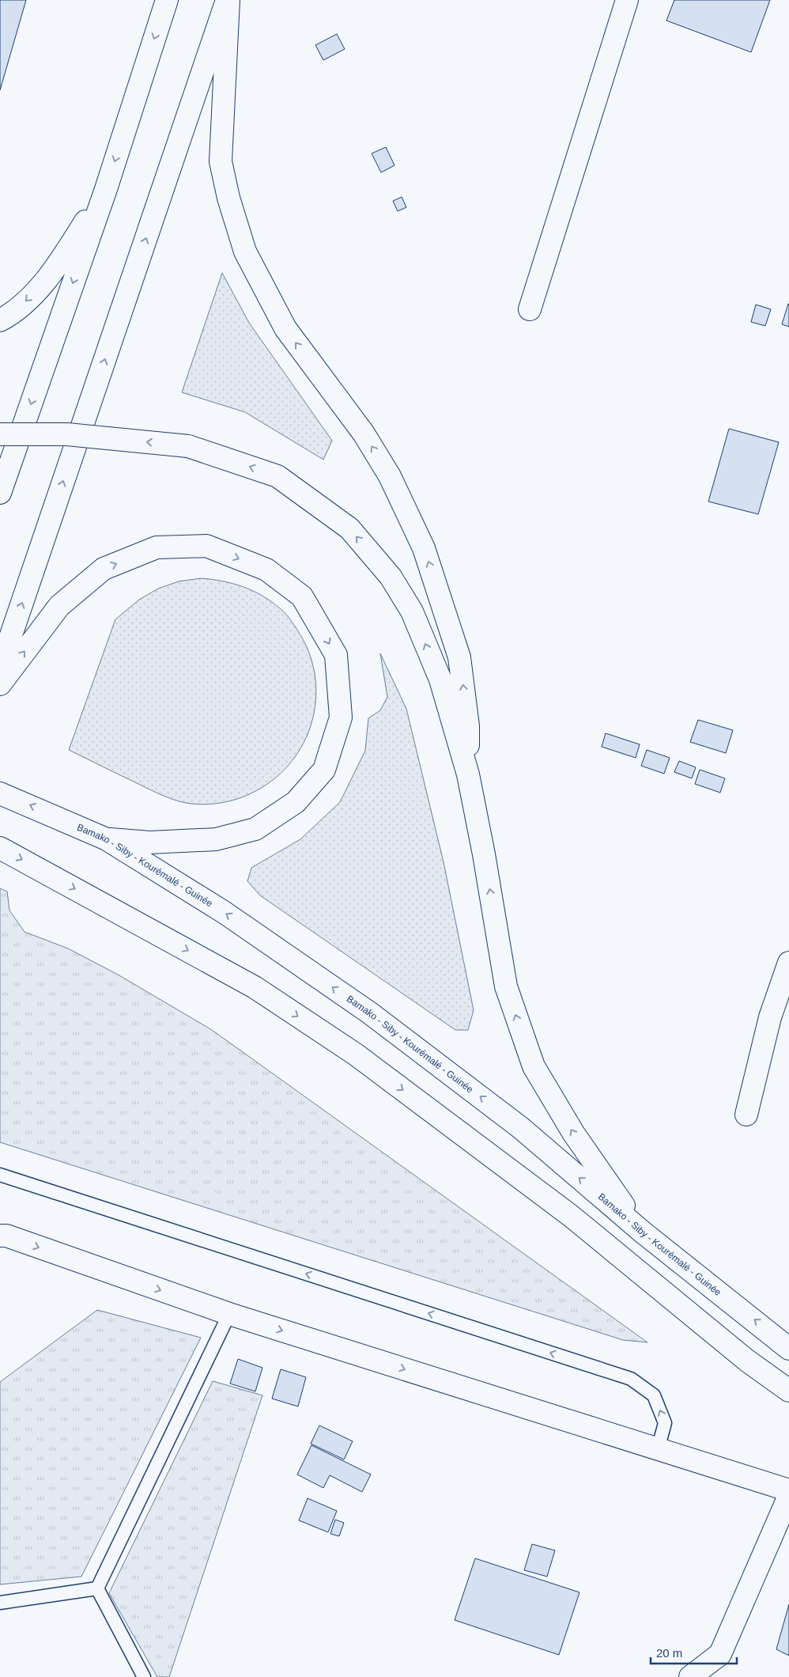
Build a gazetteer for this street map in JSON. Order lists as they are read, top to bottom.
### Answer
{
  "streets": {
    "main road": ["Bamako - Siby - Kourémalé - Guinée"]
  },
  "scale_bar": "20 m"
}
